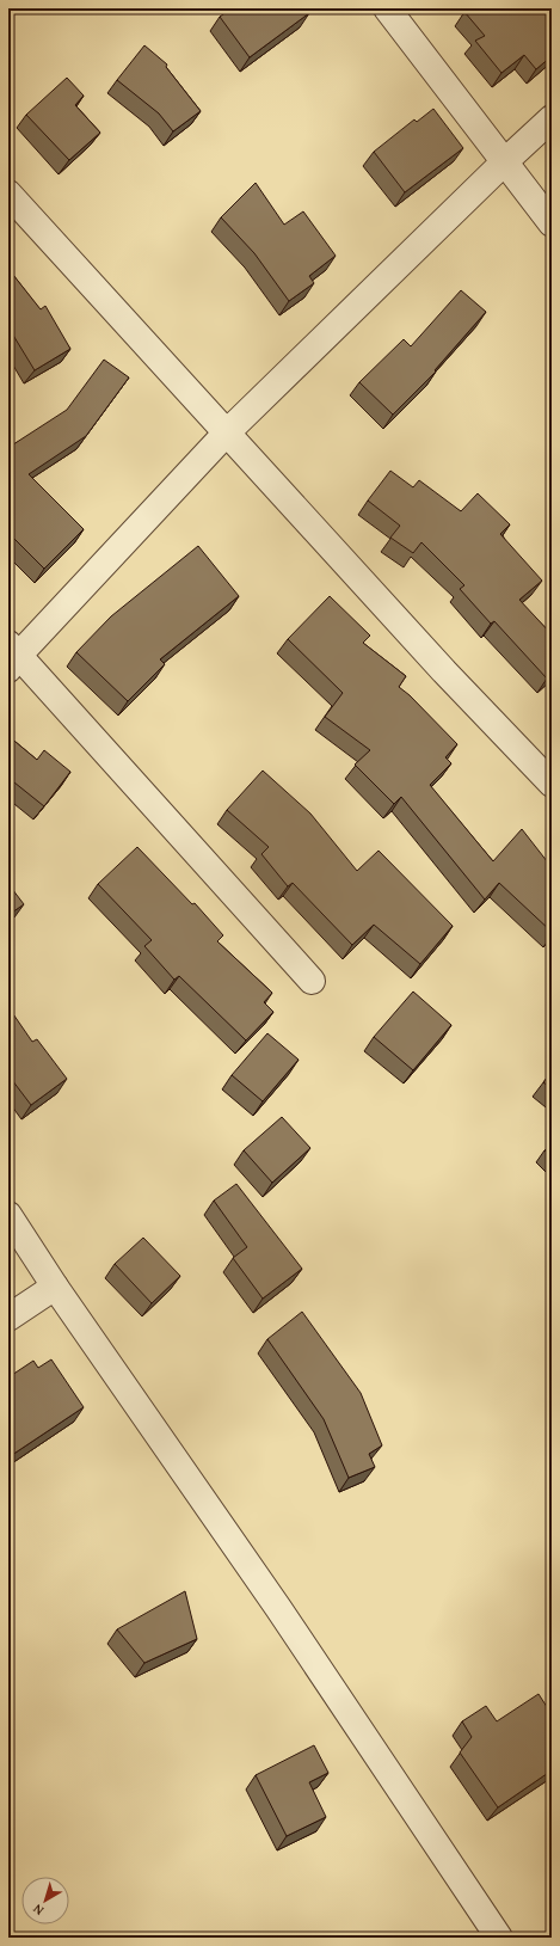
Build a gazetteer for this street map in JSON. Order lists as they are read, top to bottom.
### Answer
{
  "north": "bottom left"
}
